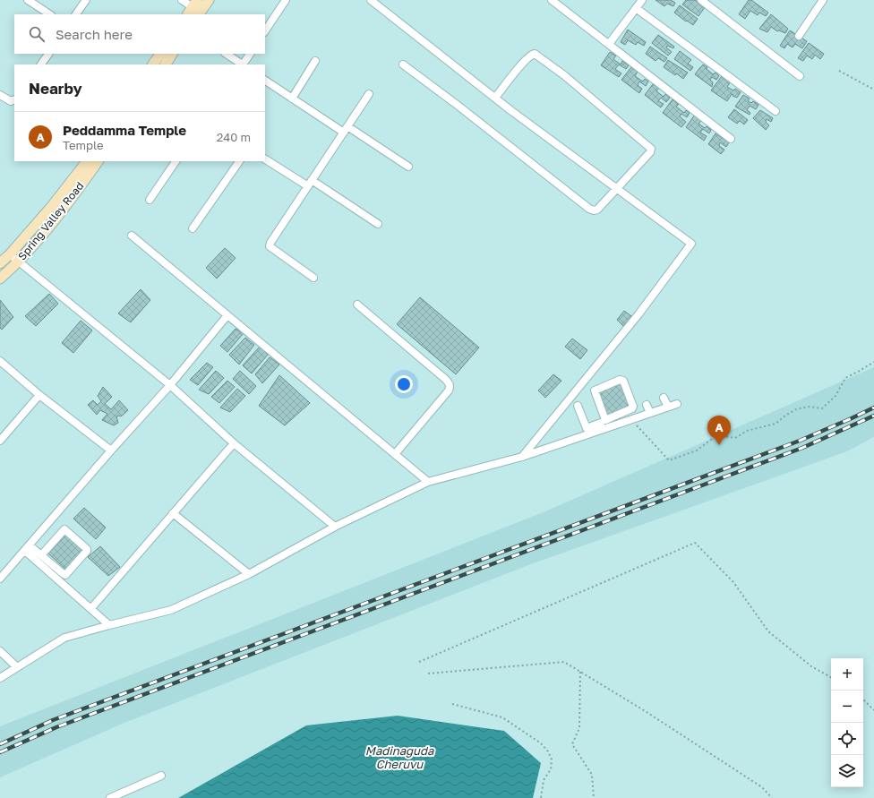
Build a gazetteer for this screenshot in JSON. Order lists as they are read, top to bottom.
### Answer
{
  "streets": {
    "street": ["Spring Valley Road"]
  },
  "water": ["Madinaguda Cheruvu"],
  "page": {
    "search": "Search here",
    "heading": "Nearby",
    "list": [
      {
        "mark": "A",
        "name": "Peddamma Temple",
        "note": "Temple",
        "value": "240 m"
      }
    ],
    "pins": "A",
    "map_buttons": ["+", "−"]
  }
}
